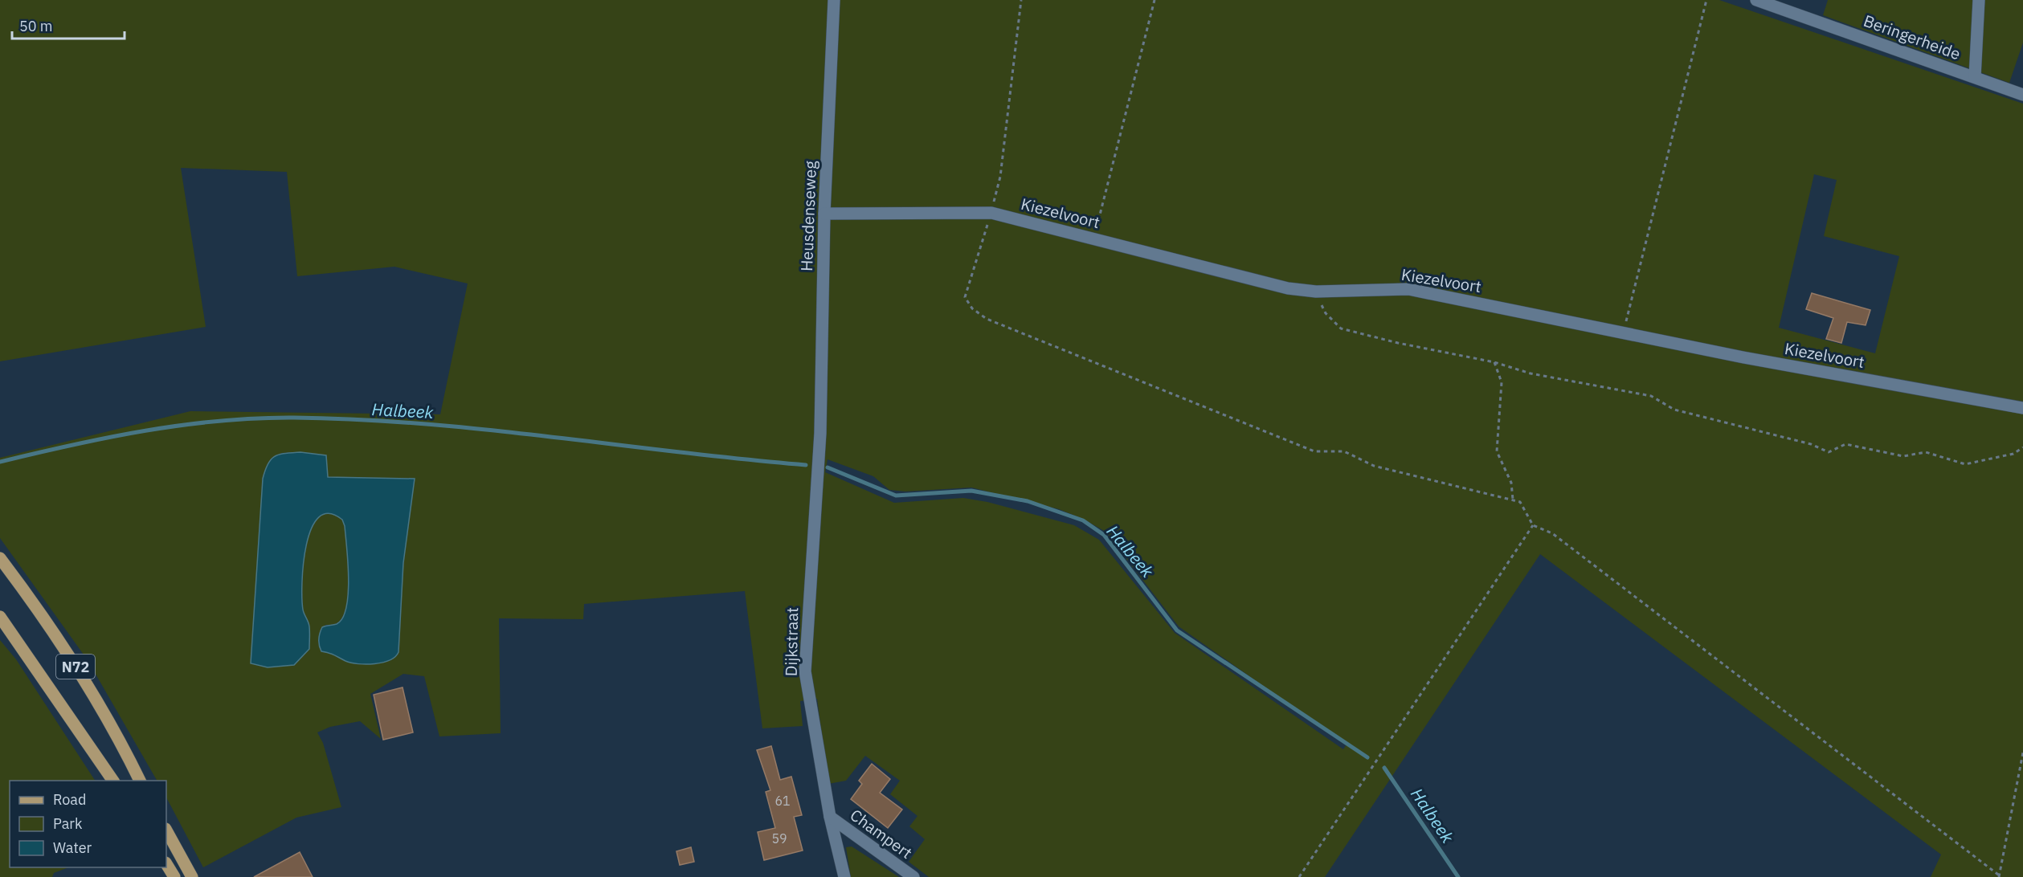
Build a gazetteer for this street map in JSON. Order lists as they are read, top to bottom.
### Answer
{
  "streets": {
    "main road": ["N72"],
    "street": [
      "Beringerheide",
      "Kiezelvoort",
      "Heusdenseweg",
      "Dijkstraat",
      "Champert"
    ]
  },
  "crossings": [
    ["Kiezelvoort", "Heusdenseweg"],
    ["Heusdenseweg", "Dijkstraat"],
    ["Dijkstraat", "Champert"]
  ],
  "water": ["Halbeek"],
  "house_numbers": ["61", "59"],
  "legend": ["Road", "Park", "Water"],
  "scale_bar": "50 m"
}
